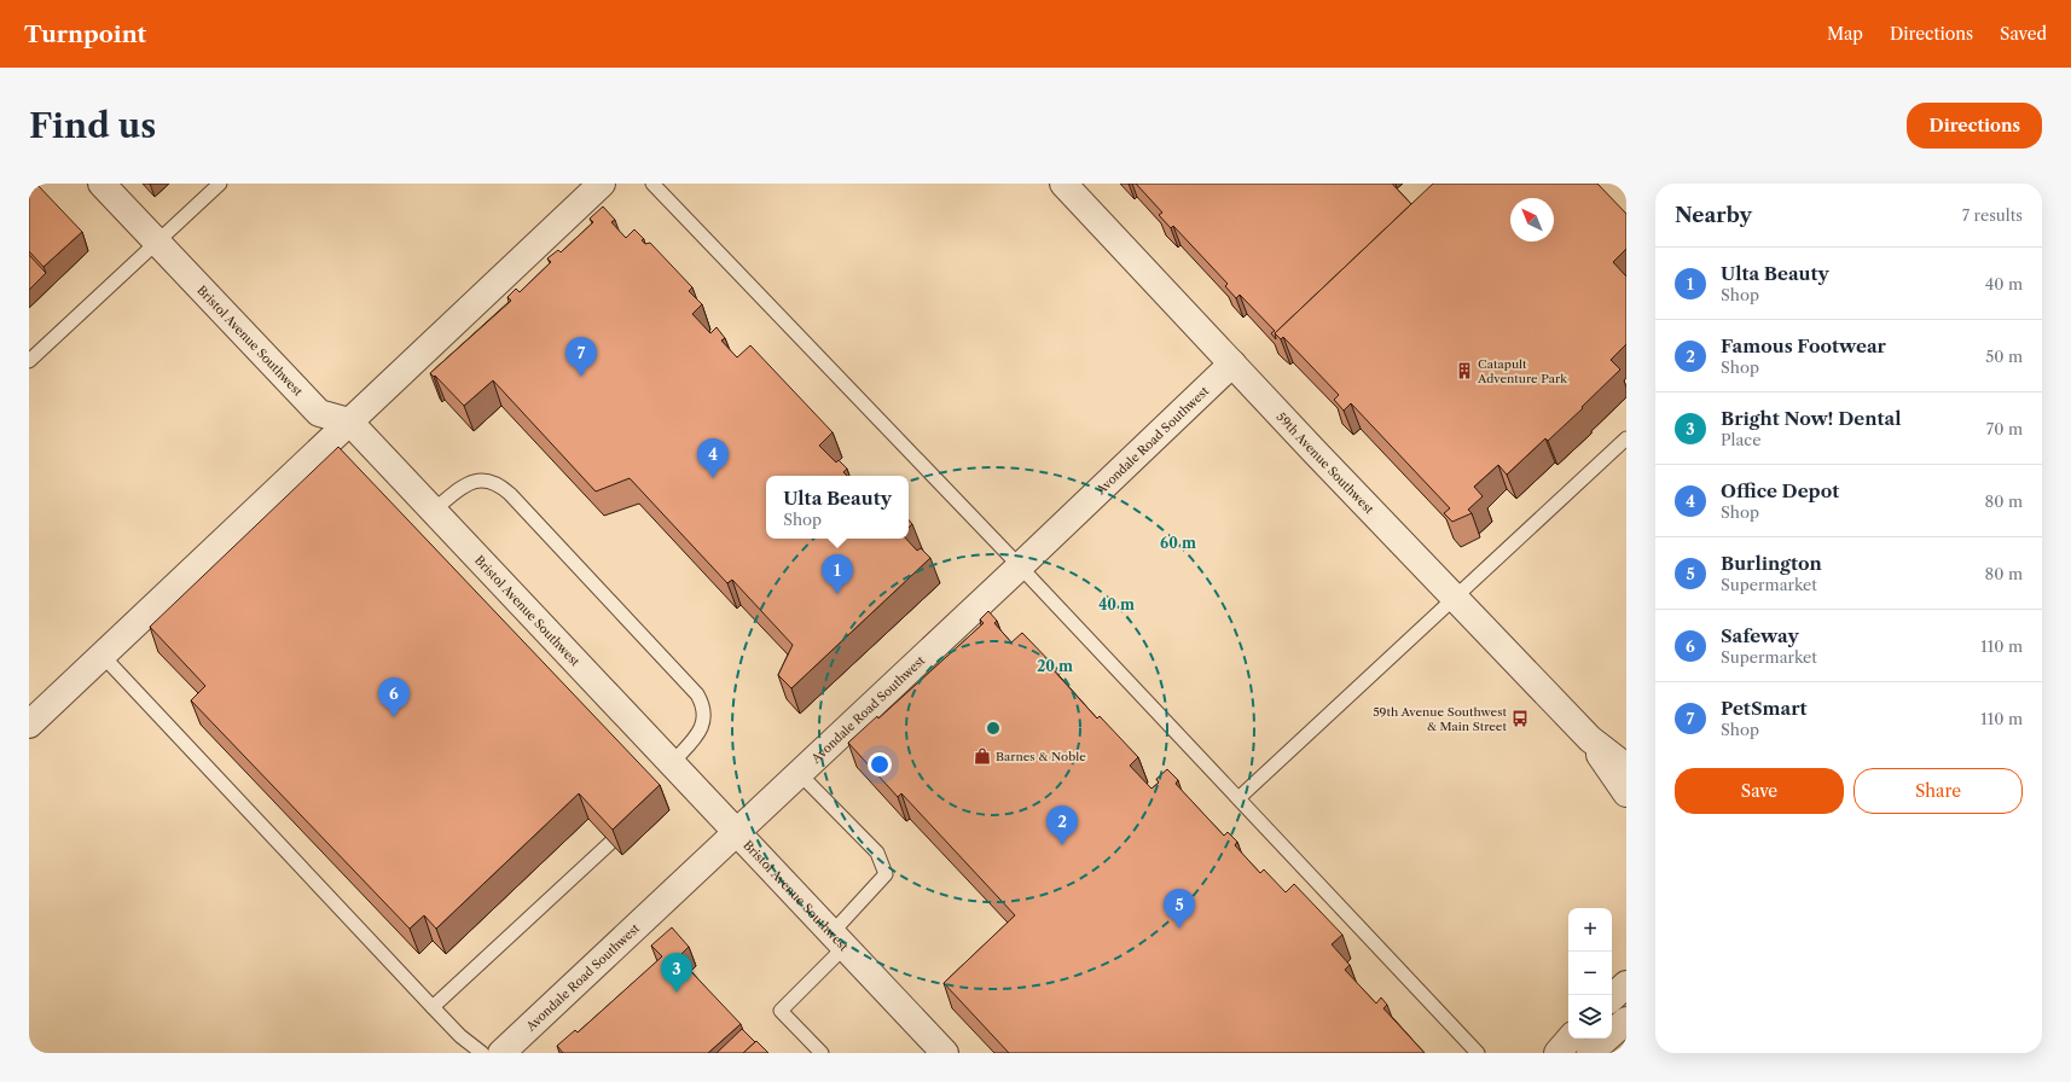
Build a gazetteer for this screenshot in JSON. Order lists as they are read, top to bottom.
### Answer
{
  "streets": {
    "street": ["Bristol Avenue Southwest", "Avondale Road Southwest", "59th Avenue Southwest"]
  },
  "crossings": [
    ["Bristol Avenue Southwest", "Avondale Road Southwest"],
    ["Avondale Road Southwest", "59th Avenue Southwest"]
  ],
  "places": {
    "building": ["Catapult Adventure Park"],
    "bus stop": ["59th Avenue Southwest & Main Street"],
    "shop": ["Barnes & Noble"]
  },
  "north": "top left",
  "page": {
    "header": "Turnpoint",
    "nav": ["Map", "Directions", "Saved"],
    "buttons": [
      "Directions",
      ["Save", "Share"]
    ],
    "title": "Find us",
    "heading": ["Nearby", "7 results"],
    "list": [
      {
        "mark": "1",
        "name": "Ulta Beauty",
        "note": "Shop",
        "value": "40 m"
      },
      {
        "mark": "2",
        "name": "Famous Footwear",
        "note": "Shop",
        "value": "50 m"
      },
      {
        "mark": "3",
        "name": "Bright Now! Dental",
        "note": "Place",
        "value": "70 m"
      },
      {
        "mark": "4",
        "name": "Office Depot",
        "note": "Shop",
        "value": "80 m"
      },
      {
        "mark": "5",
        "name": "Burlington",
        "note": "Supermarket",
        "value": "80 m"
      },
      {
        "mark": "6",
        "name": "Safeway",
        "note": "Supermarket",
        "value": "110 m"
      },
      {
        "mark": "7",
        "name": "PetSmart",
        "note": "Shop",
        "value": "110 m"
      }
    ],
    "pins": [
      "7",
      "4",
      "1",
      "6",
      "2",
      "5",
      "3"
    ],
    "popup": ["Ulta Beauty", "Shop"],
    "map_buttons": ["+", "−"]
  },
  "rings": ["60 m", "40 m", "20 m"]
}
